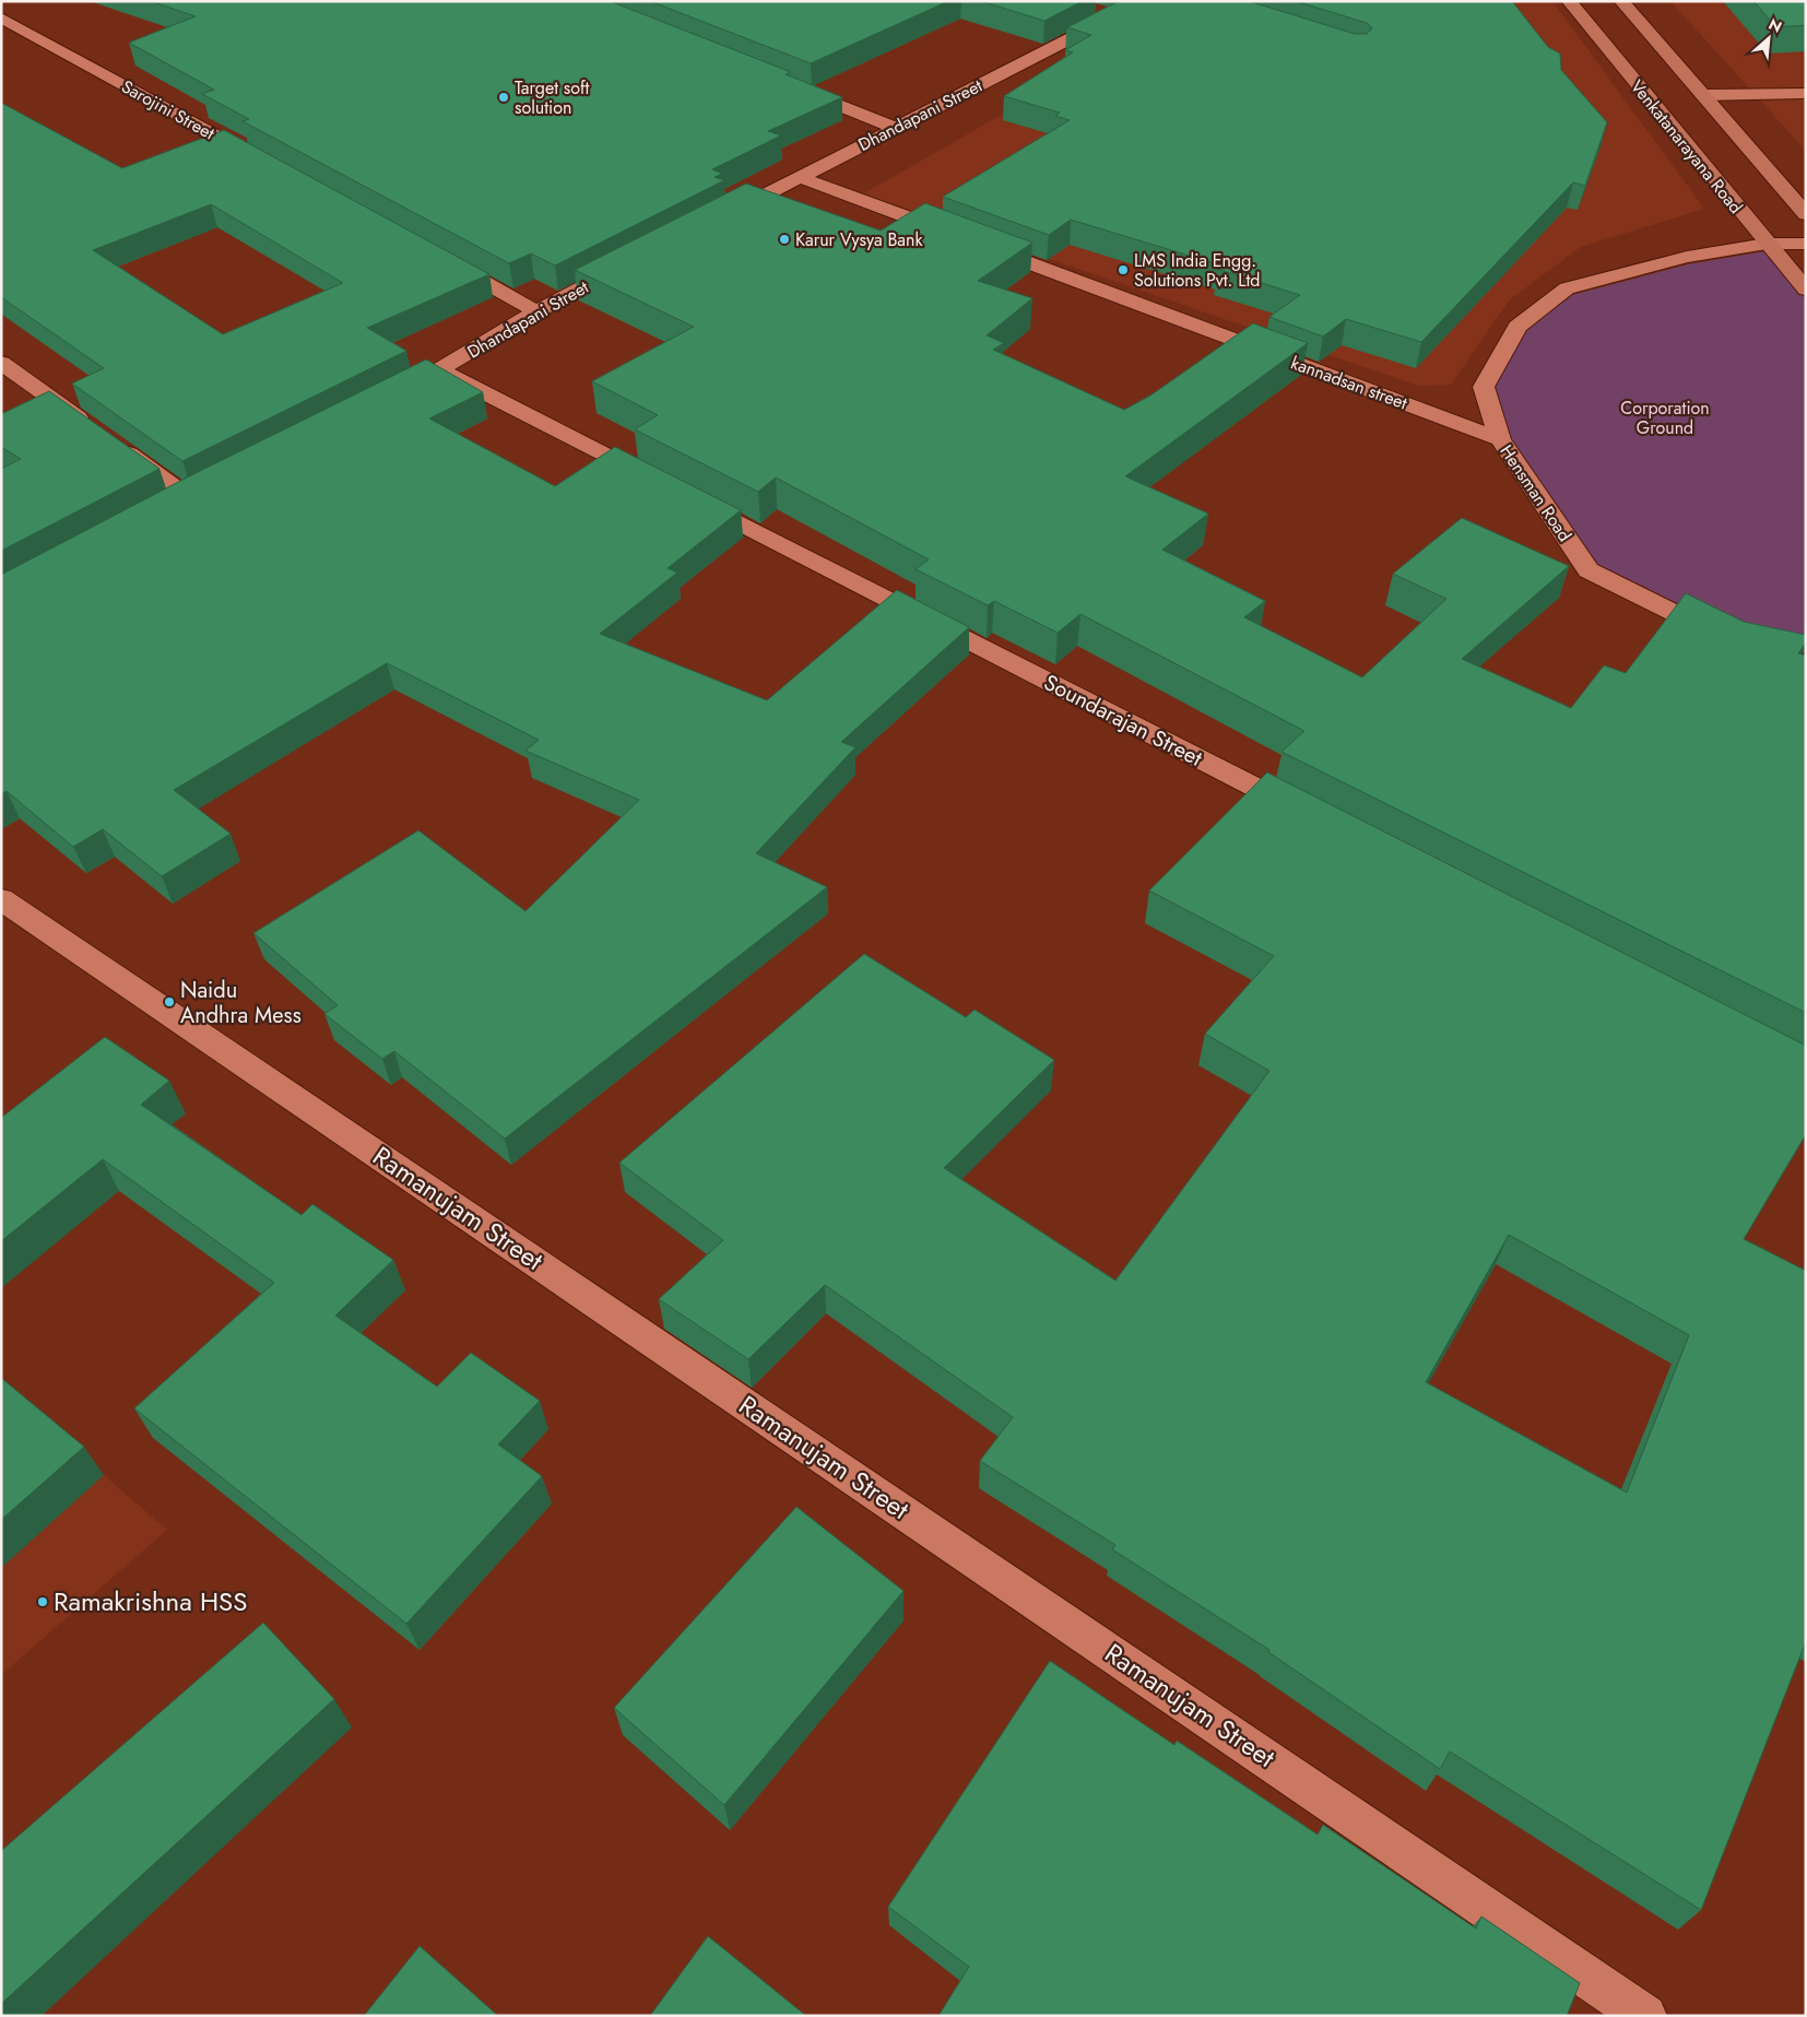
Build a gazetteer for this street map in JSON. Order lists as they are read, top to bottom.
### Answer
{
  "streets": {
    "main road": ["Venkatanarayana Road"],
    "street": [
      "Sarojini Street",
      "Dhandapani Street",
      "kannadsan street",
      "Hensman Road",
      "Soundarajan Street",
      "Ramanujam Street"
    ]
  },
  "crossings": [
    ["Dhandapani Street", "kannadsan street"],
    ["Dhandapani Street", "Soundarajan Street"],
    ["Venkatanarayana Road", "Hensman Road"],
    ["kannadsan street", "Hensman Road"]
  ],
  "parks": ["Corporation Ground"],
  "places": [
    "Target soft solution",
    "Karur Vysya Bank",
    "LMS India Engg. Solutions Pvt. Ltd",
    "Naidu Andhra Mess",
    "Ramakrishna HSS"
  ],
  "north": "top right"
}
